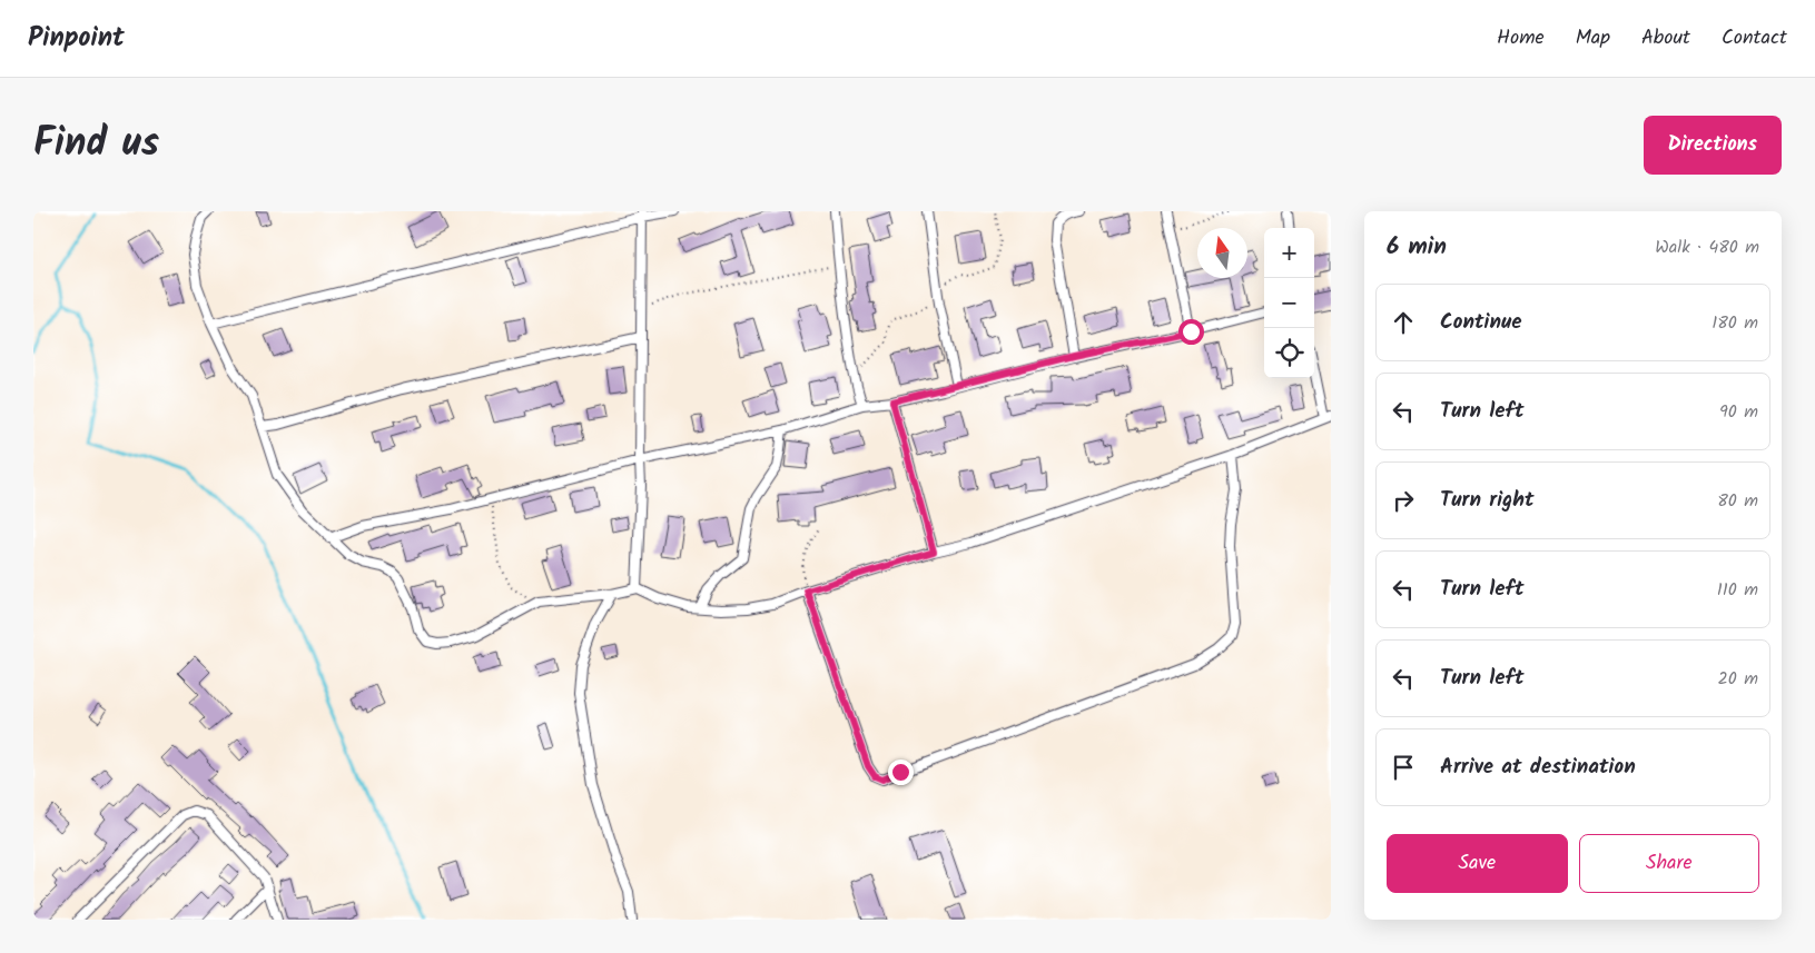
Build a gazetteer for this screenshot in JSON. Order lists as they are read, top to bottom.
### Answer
{
  "north": "top",
  "page": {
    "header": "Pinpoint",
    "nav": [
      "Home",
      "Map",
      "About",
      "Contact"
    ],
    "title": "Find us",
    "buttons": [
      "Directions",
      ["Save", "Share"]
    ],
    "heading": ["6 min", "Walk · 480 m"],
    "map_buttons": ["+", "−"],
    "list": [
      ["Continue", "180 m"],
      ["Turn left", "90 m"],
      ["Turn right", "80 m"],
      ["Turn left", "110 m"],
      ["Turn left", "20 m"],
      "Arrive at destination"
    ]
  }
}
